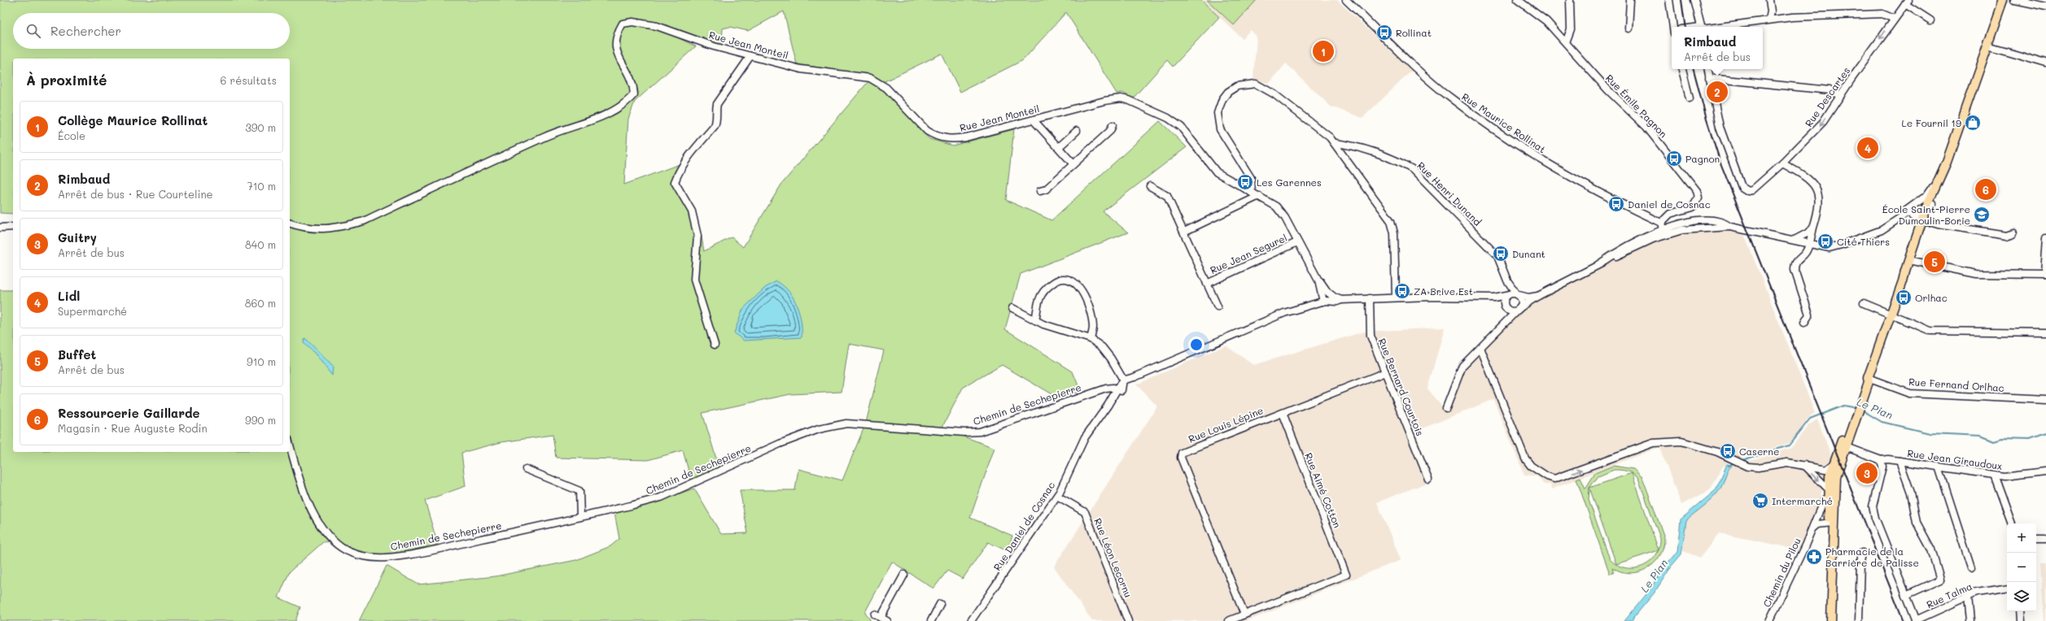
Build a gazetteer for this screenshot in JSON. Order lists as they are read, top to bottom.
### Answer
{
  "streets": {
    "street": [
      "Rue Jean Monteil",
      "Rue Descartes",
      "Rue Émile Pagnon",
      "Rue Maurice Rollinat",
      "Rue Henri Dunand",
      "Rue Jean Segurel",
      "Rue Fernand Orlhac",
      "Rue Bernard Courtois",
      "Chemin de Sechepierre",
      "Rue Louis Lépine",
      "Rue Jean Giraudoux",
      "Rue Aimé Cotton",
      "Rue Daniel de Cosnac",
      "Rue Léon Lecornu",
      "Chemin du Pilou",
      "Rue Talma"
    ]
  },
  "crossings": [
    ["Rue Jean Monteil", "Rue Jean Segurel"],
    ["Rue Jean Monteil", "Rue Daniel de Cosnac"],
    ["Rue Émile Pagnon", "Rue Maurice Rollinat"],
    ["Rue Bernard Courtois", "Rue Louis Lépine"],
    ["Chemin de Sechepierre", "Rue Daniel de Cosnac"],
    ["Rue Louis Lépine", "Rue Aimé Cotton"],
    ["Rue Daniel de Cosnac", "Rue Léon Lecornu"]
  ],
  "one_way": ["Rue Descartes"],
  "water": ["Le Pian"],
  "places": {
    "bus stop": [
      "Rollinat",
      "Pagnon",
      "Les Garennes",
      "Daniel de Cosnac",
      "Cité Thiers",
      "Dunant",
      "ZA Brive Est",
      "Orlhac",
      "Caserne"
    ],
    "shop": ["Le Fournil 19"],
    "school or university": ["École Saint-Pierre Dumoulin-Borie"],
    "supermarket": ["Intermarché"],
    "pharmacy": ["Pharmacie de la Barrière de Palisse"]
  },
  "page": {
    "search": "Rechercher",
    "popup": ["Rimbaud", "Arrêt de bus"],
    "pins": [
      "1",
      "2",
      "4",
      "6",
      "5",
      "3"
    ],
    "heading": ["À proximité", "6 résultats"],
    "list": [
      {
        "mark": "1",
        "name": "Collège Maurice Rollinat",
        "note": "École",
        "value": "390 m"
      },
      {
        "mark": "2",
        "name": "Rimbaud",
        "note": "Arrêt de bus · Rue Courteline",
        "value": "710 m"
      },
      {
        "mark": "3",
        "name": "Guitry",
        "note": "Arrêt de bus",
        "value": "840 m"
      },
      {
        "mark": "4",
        "name": "Lidl",
        "note": "Supermarché",
        "value": "860 m"
      },
      {
        "mark": "5",
        "name": "Buffet",
        "note": "Arrêt de bus",
        "value": "910 m"
      },
      {
        "mark": "6",
        "name": "Ressourcerie Gaillarde",
        "note": "Magasin · Rue Auguste Rodin",
        "value": "990 m"
      }
    ],
    "map_buttons": ["+", "−"]
  }
}
